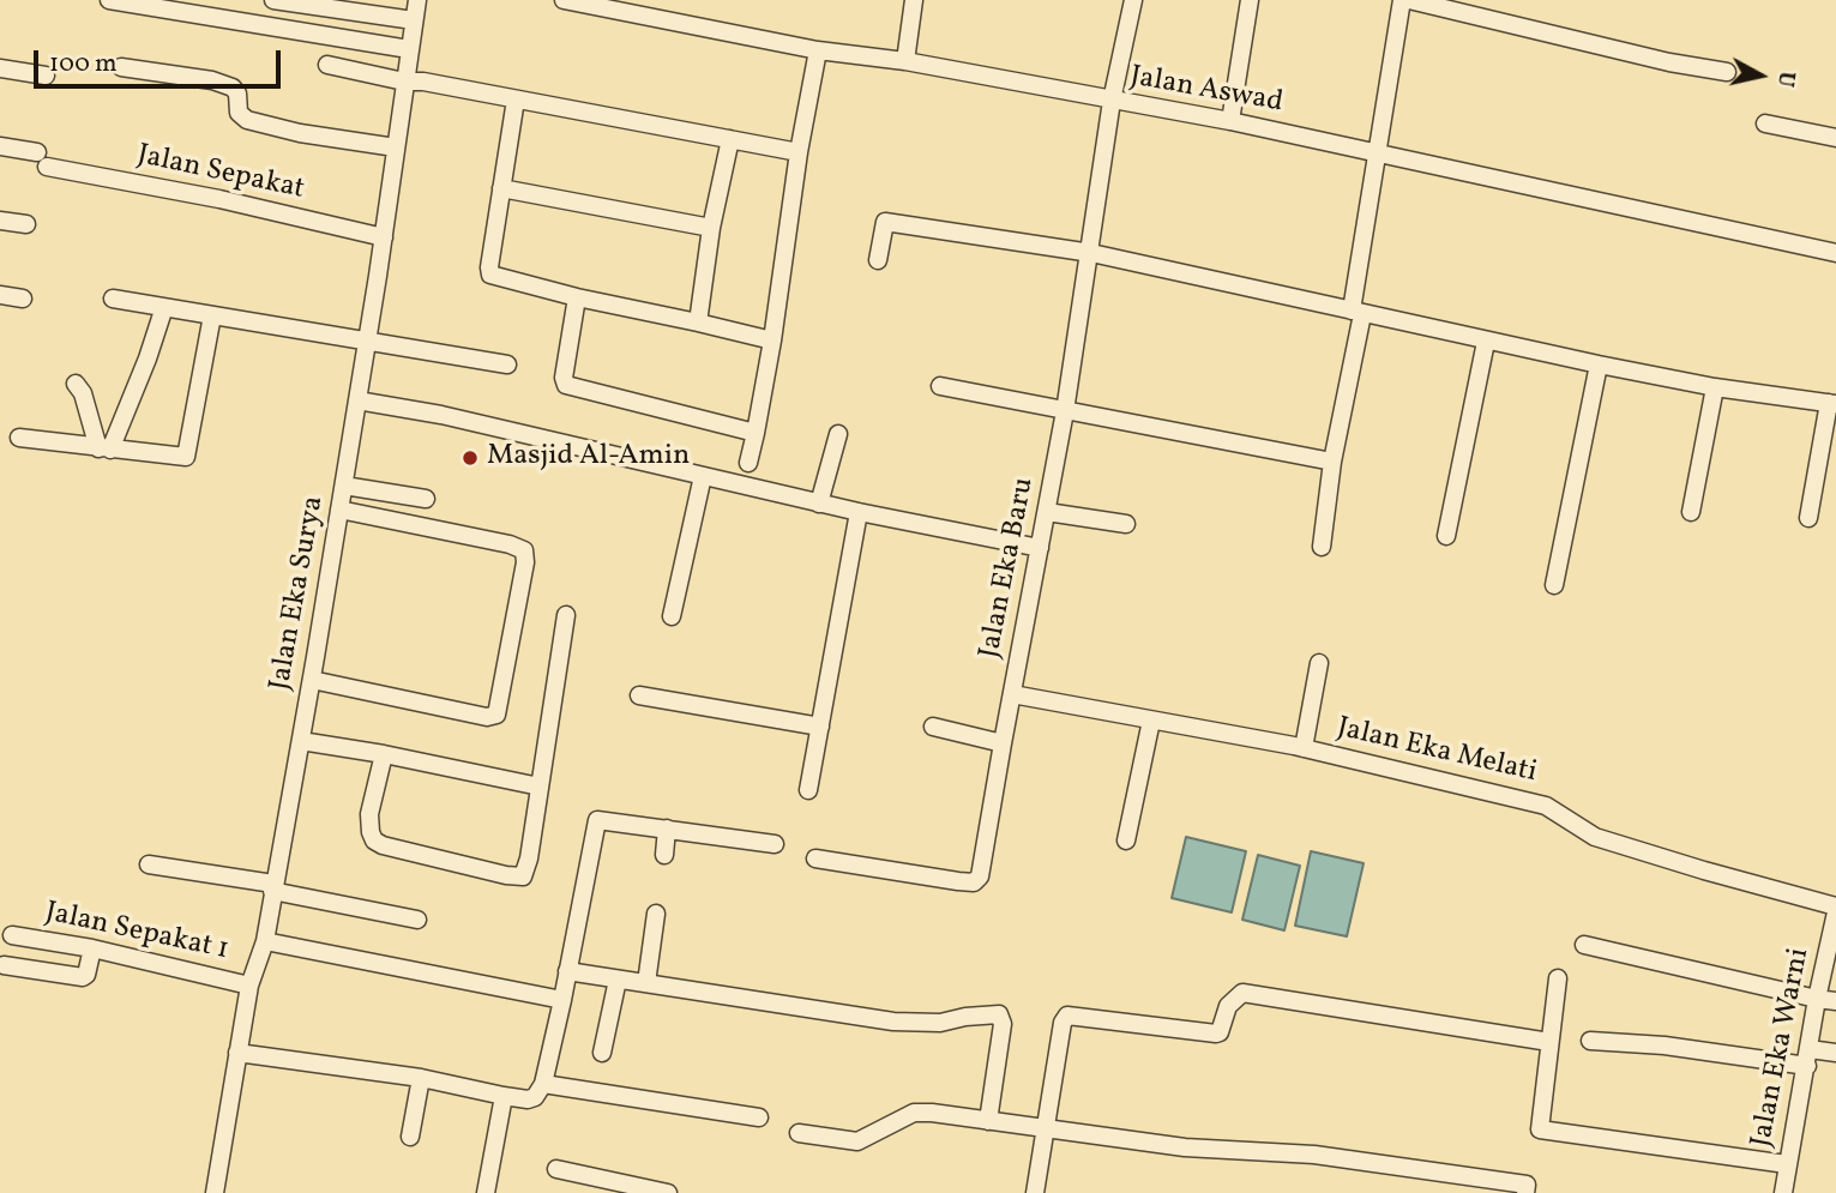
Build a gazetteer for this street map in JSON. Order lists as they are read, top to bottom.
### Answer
{
  "streets": {
    "street": [
      "Jalan Aswad",
      "Jalan Sepakat",
      "Jalan Eka Baru",
      "Jalan Eka Surya",
      "Jalan Eka Melati",
      "Jalan Sepakat 1",
      "Jalan Eka Warni"
    ]
  },
  "crossings": [
    ["Jalan Aswad", "Jalan Eka Baru"],
    ["Jalan Sepakat", "Jalan Eka Surya"],
    ["Jalan Eka Baru", "Jalan Eka Melati"],
    ["Jalan Eka Surya", "Jalan Sepakat 1"]
  ],
  "places": ["Masjid Al-Amin"],
  "scale_bar": "100 m",
  "north": "right"
}
